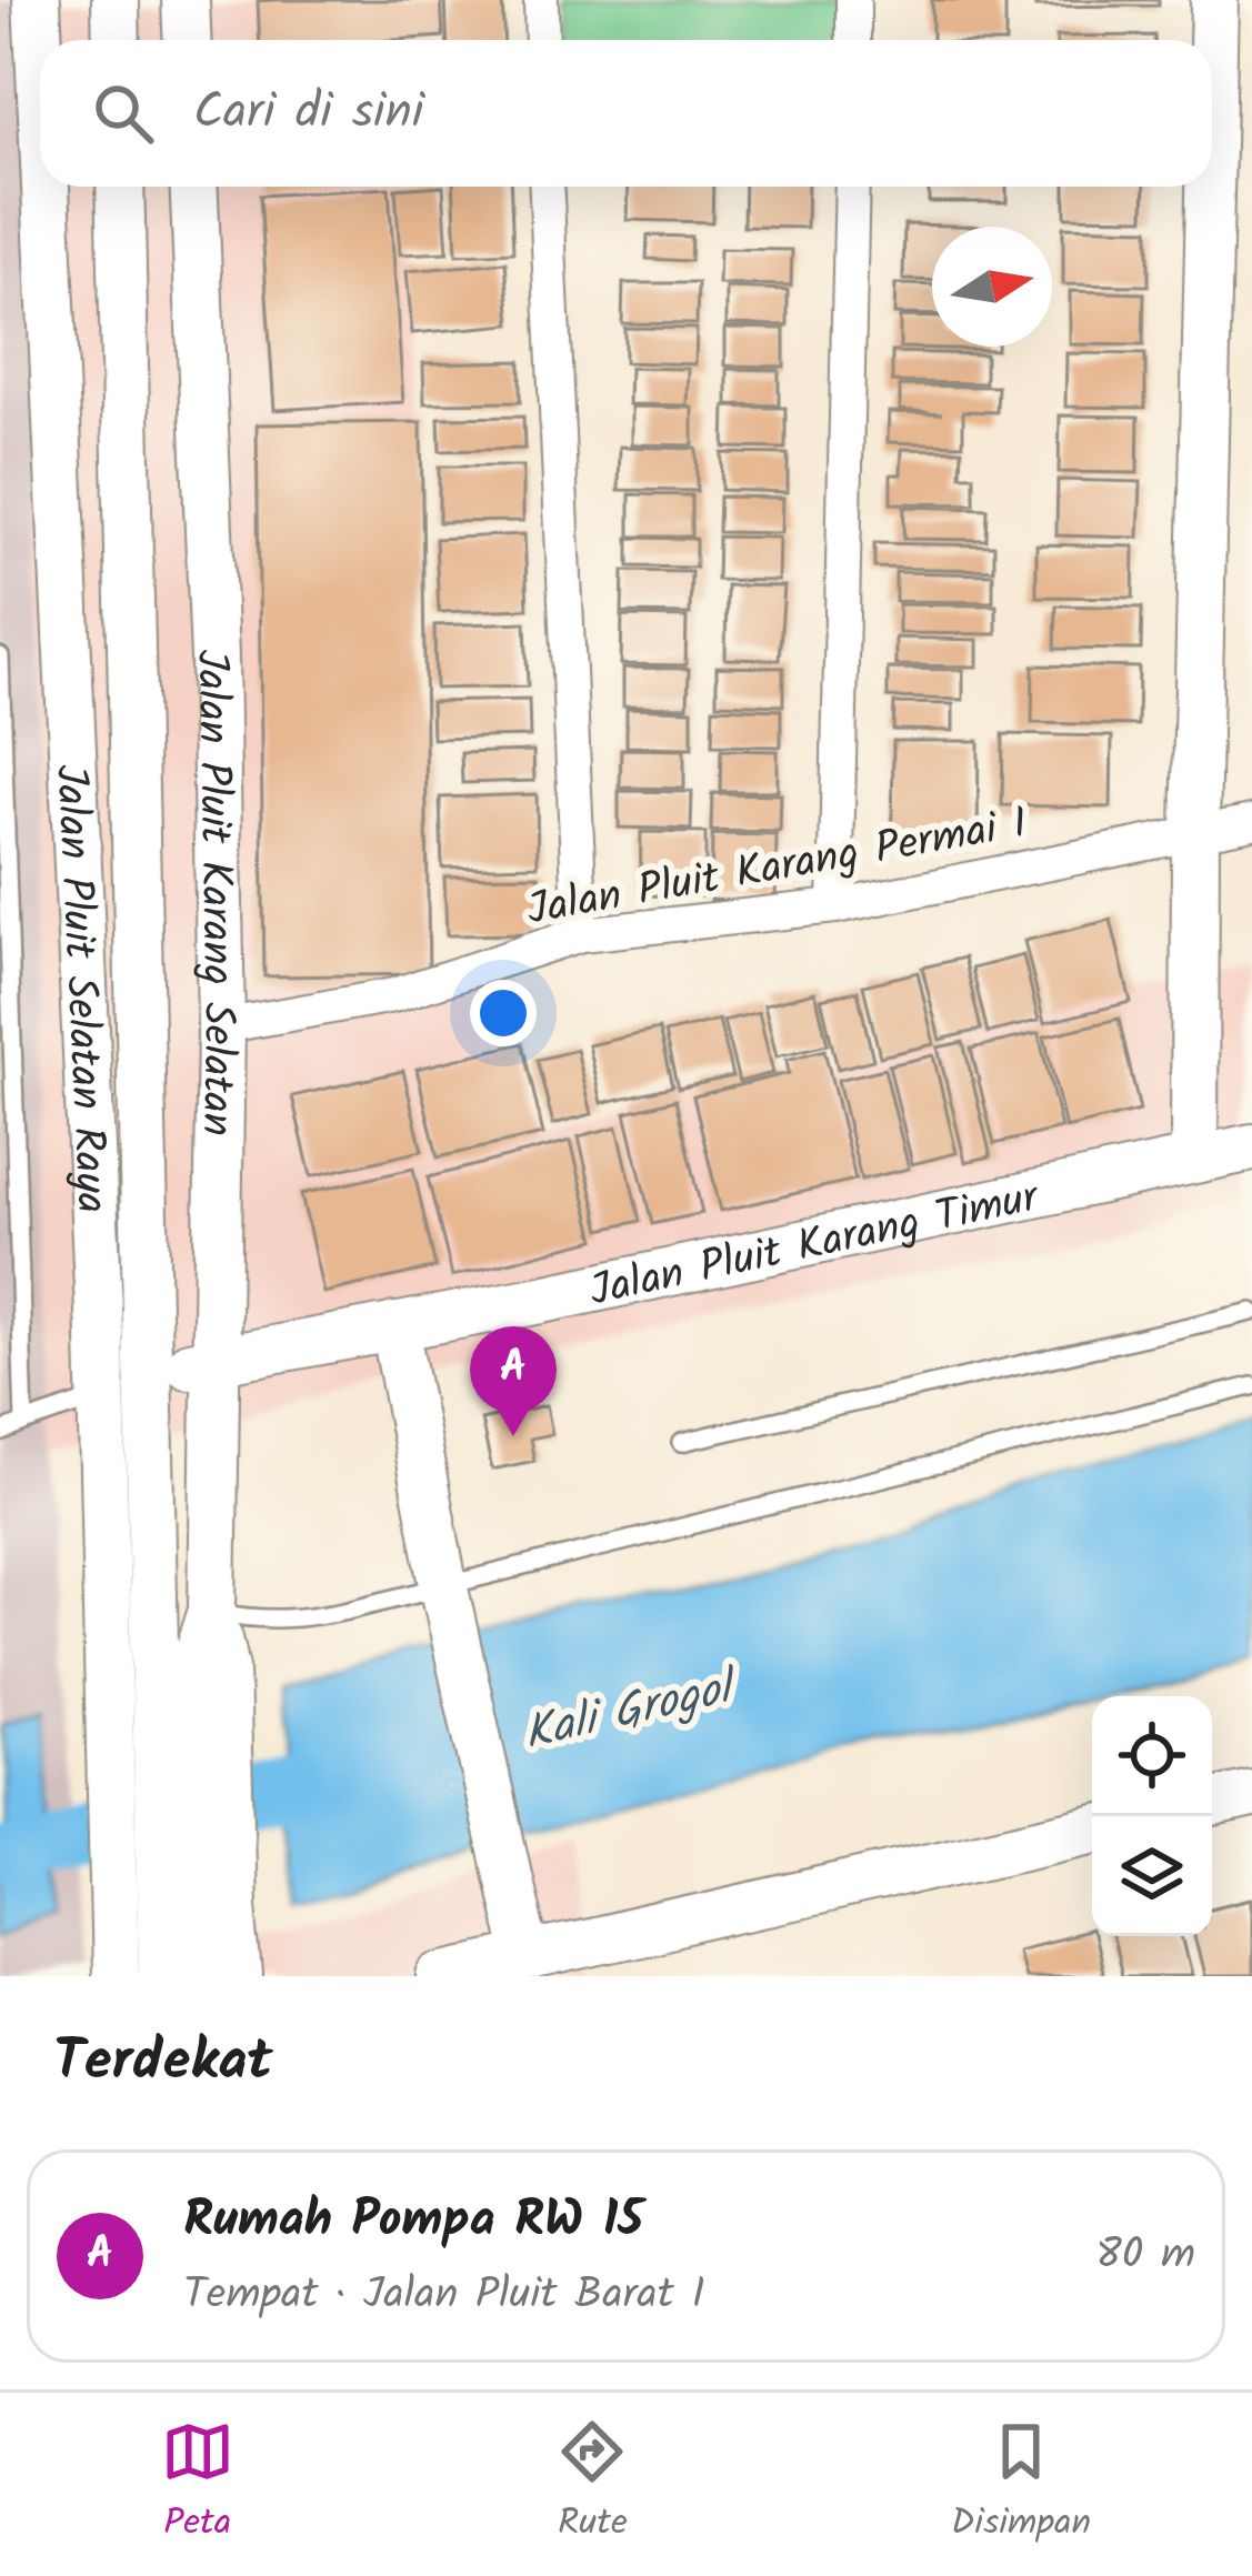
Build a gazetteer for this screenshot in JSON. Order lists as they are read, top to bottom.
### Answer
{
  "streets": {
    "street": [
      "Jalan Pluit Karang Permai I",
      "Jalan Pluit Karang Selatan",
      "Jalan Pluit Selatan Raya",
      "Jalan Pluit Karang Timur"
    ]
  },
  "crossings": [
    ["Jalan Pluit Karang Permai I", "Jalan Pluit Karang Selatan"],
    ["Jalan Pluit Karang Selatan", "Jalan Pluit Selatan Raya"],
    ["Jalan Pluit Karang Selatan", "Jalan Pluit Karang Timur"],
    ["Jalan Pluit Selatan Raya", "Jalan Pluit Karang Timur"]
  ],
  "water": ["Kali Grogol"],
  "north": "right",
  "page": {
    "search": "Cari di sini",
    "pins": "A",
    "heading": "Terdekat",
    "list": [
      {
        "mark": "A",
        "name": "Rumah Pompa RW 15",
        "note": "Tempat · Jalan Pluit Barat I",
        "value": "80 m"
      }
    ],
    "nav": ["Peta", "Rute", "Disimpan"]
  }
}
